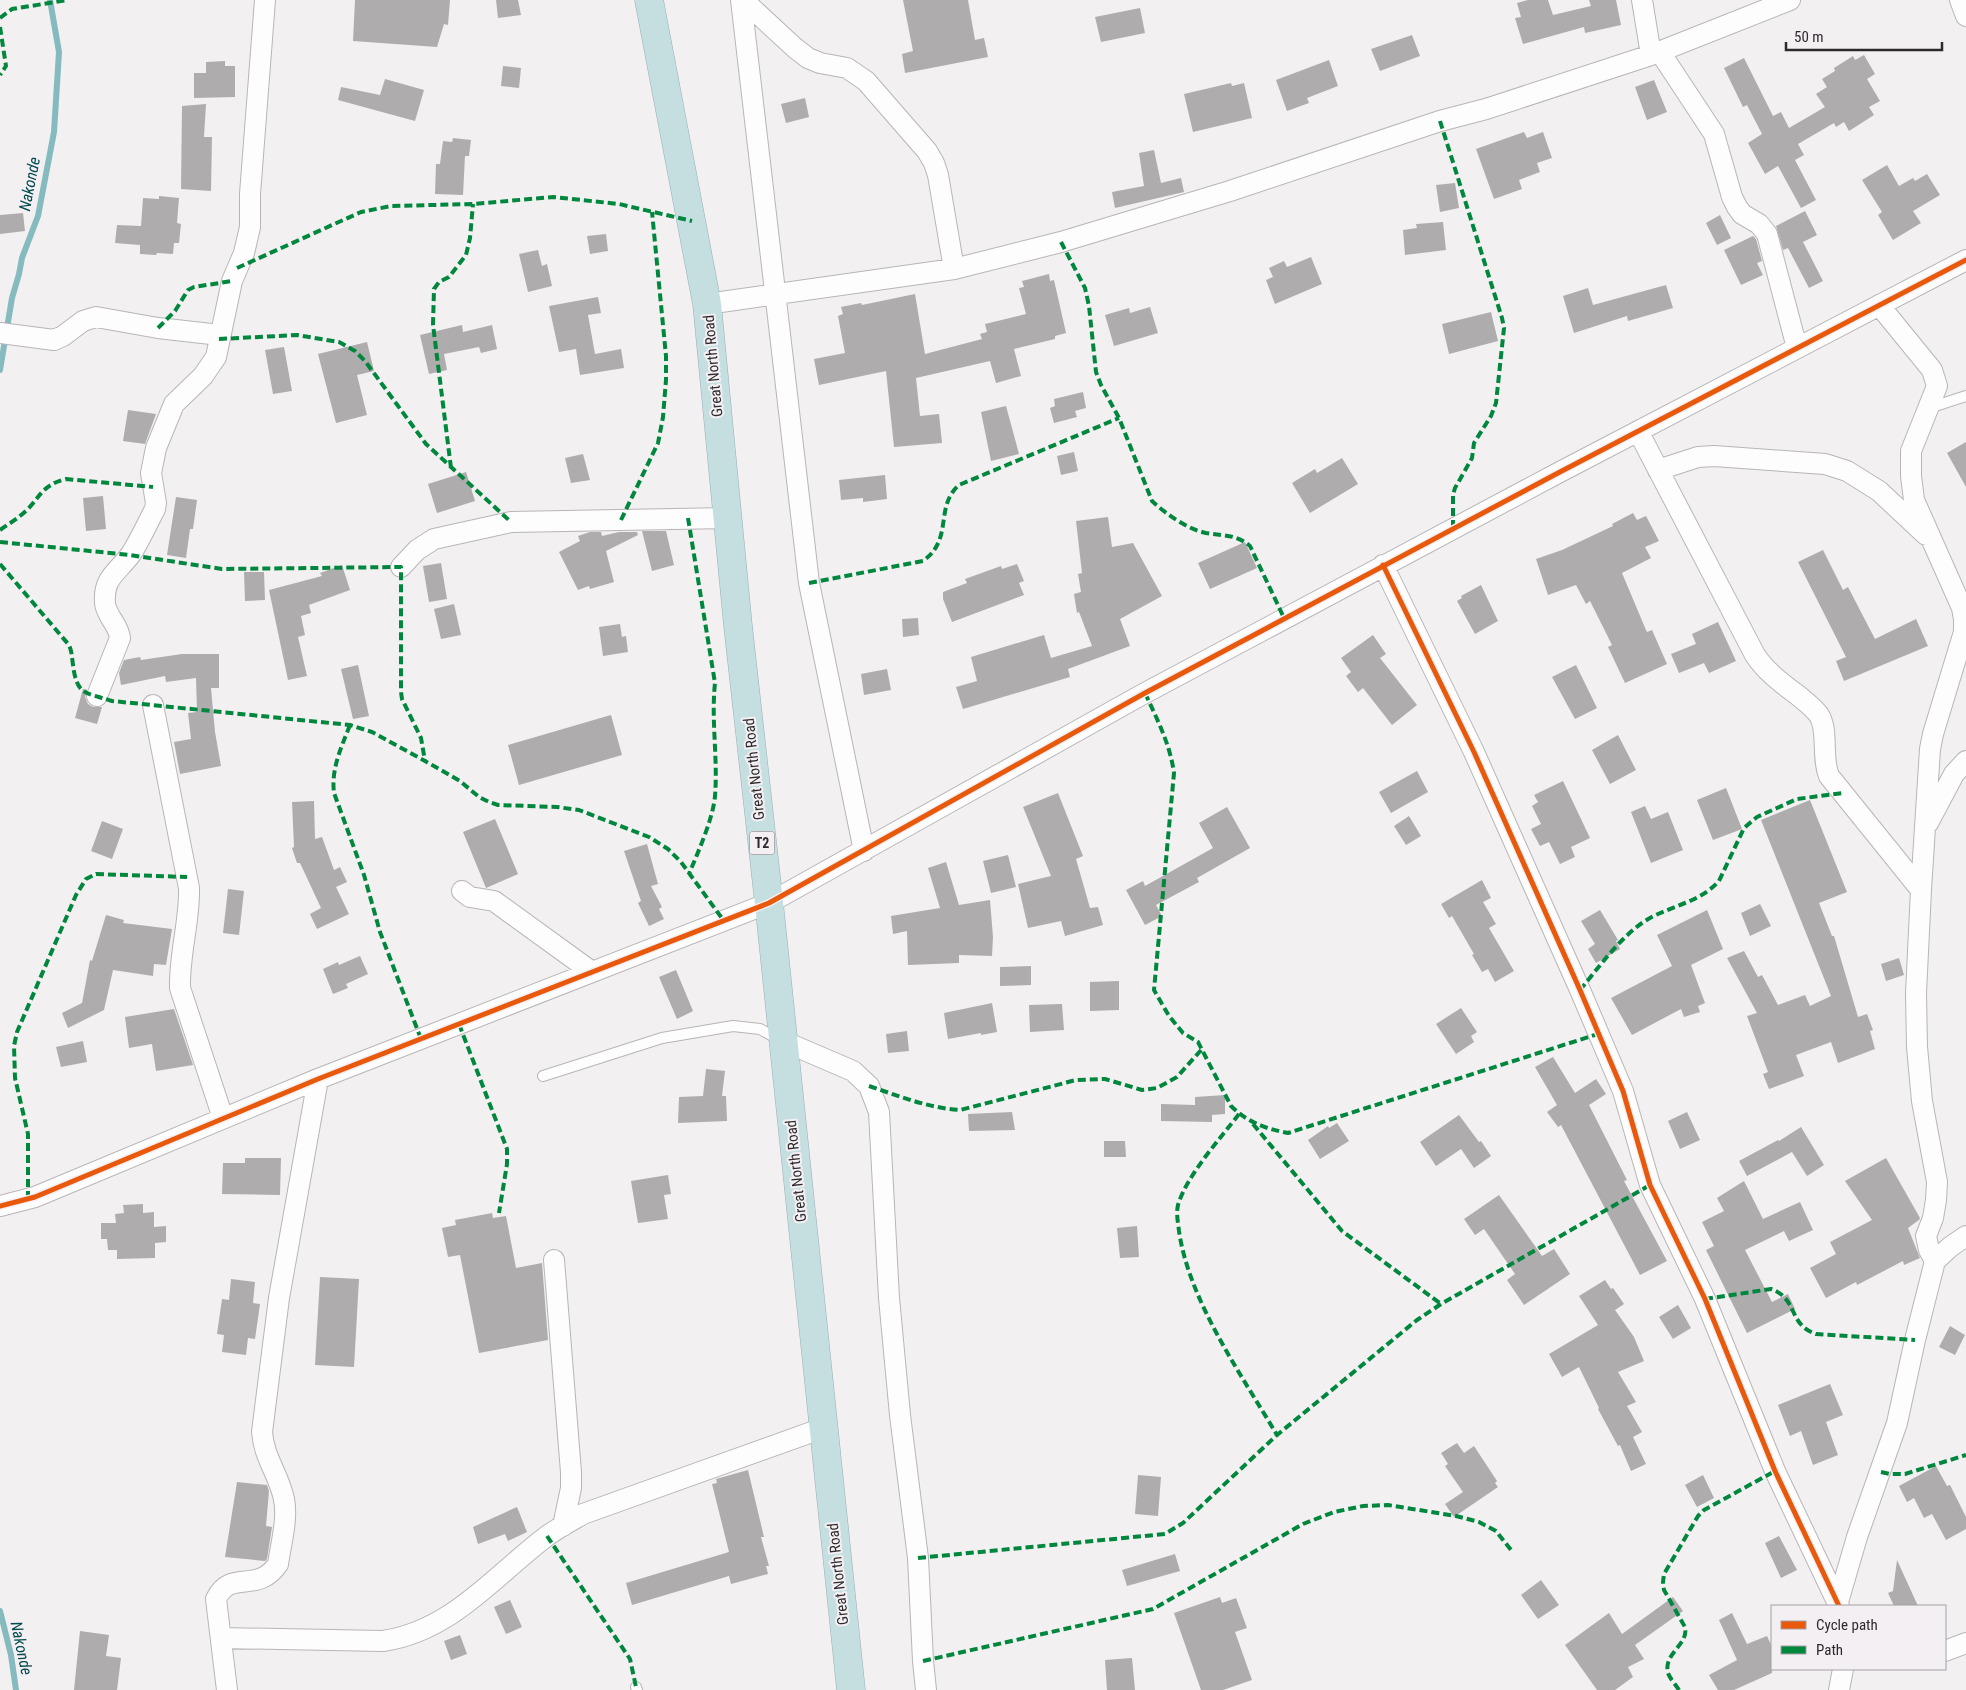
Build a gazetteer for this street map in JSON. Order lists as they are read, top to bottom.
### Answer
{
  "streets": {
    "highway": ["Great North Road", "T2"]
  },
  "water": ["Nakonde"],
  "legend": ["Cycle path", "Path"],
  "scale_bar": "50 m"
}
